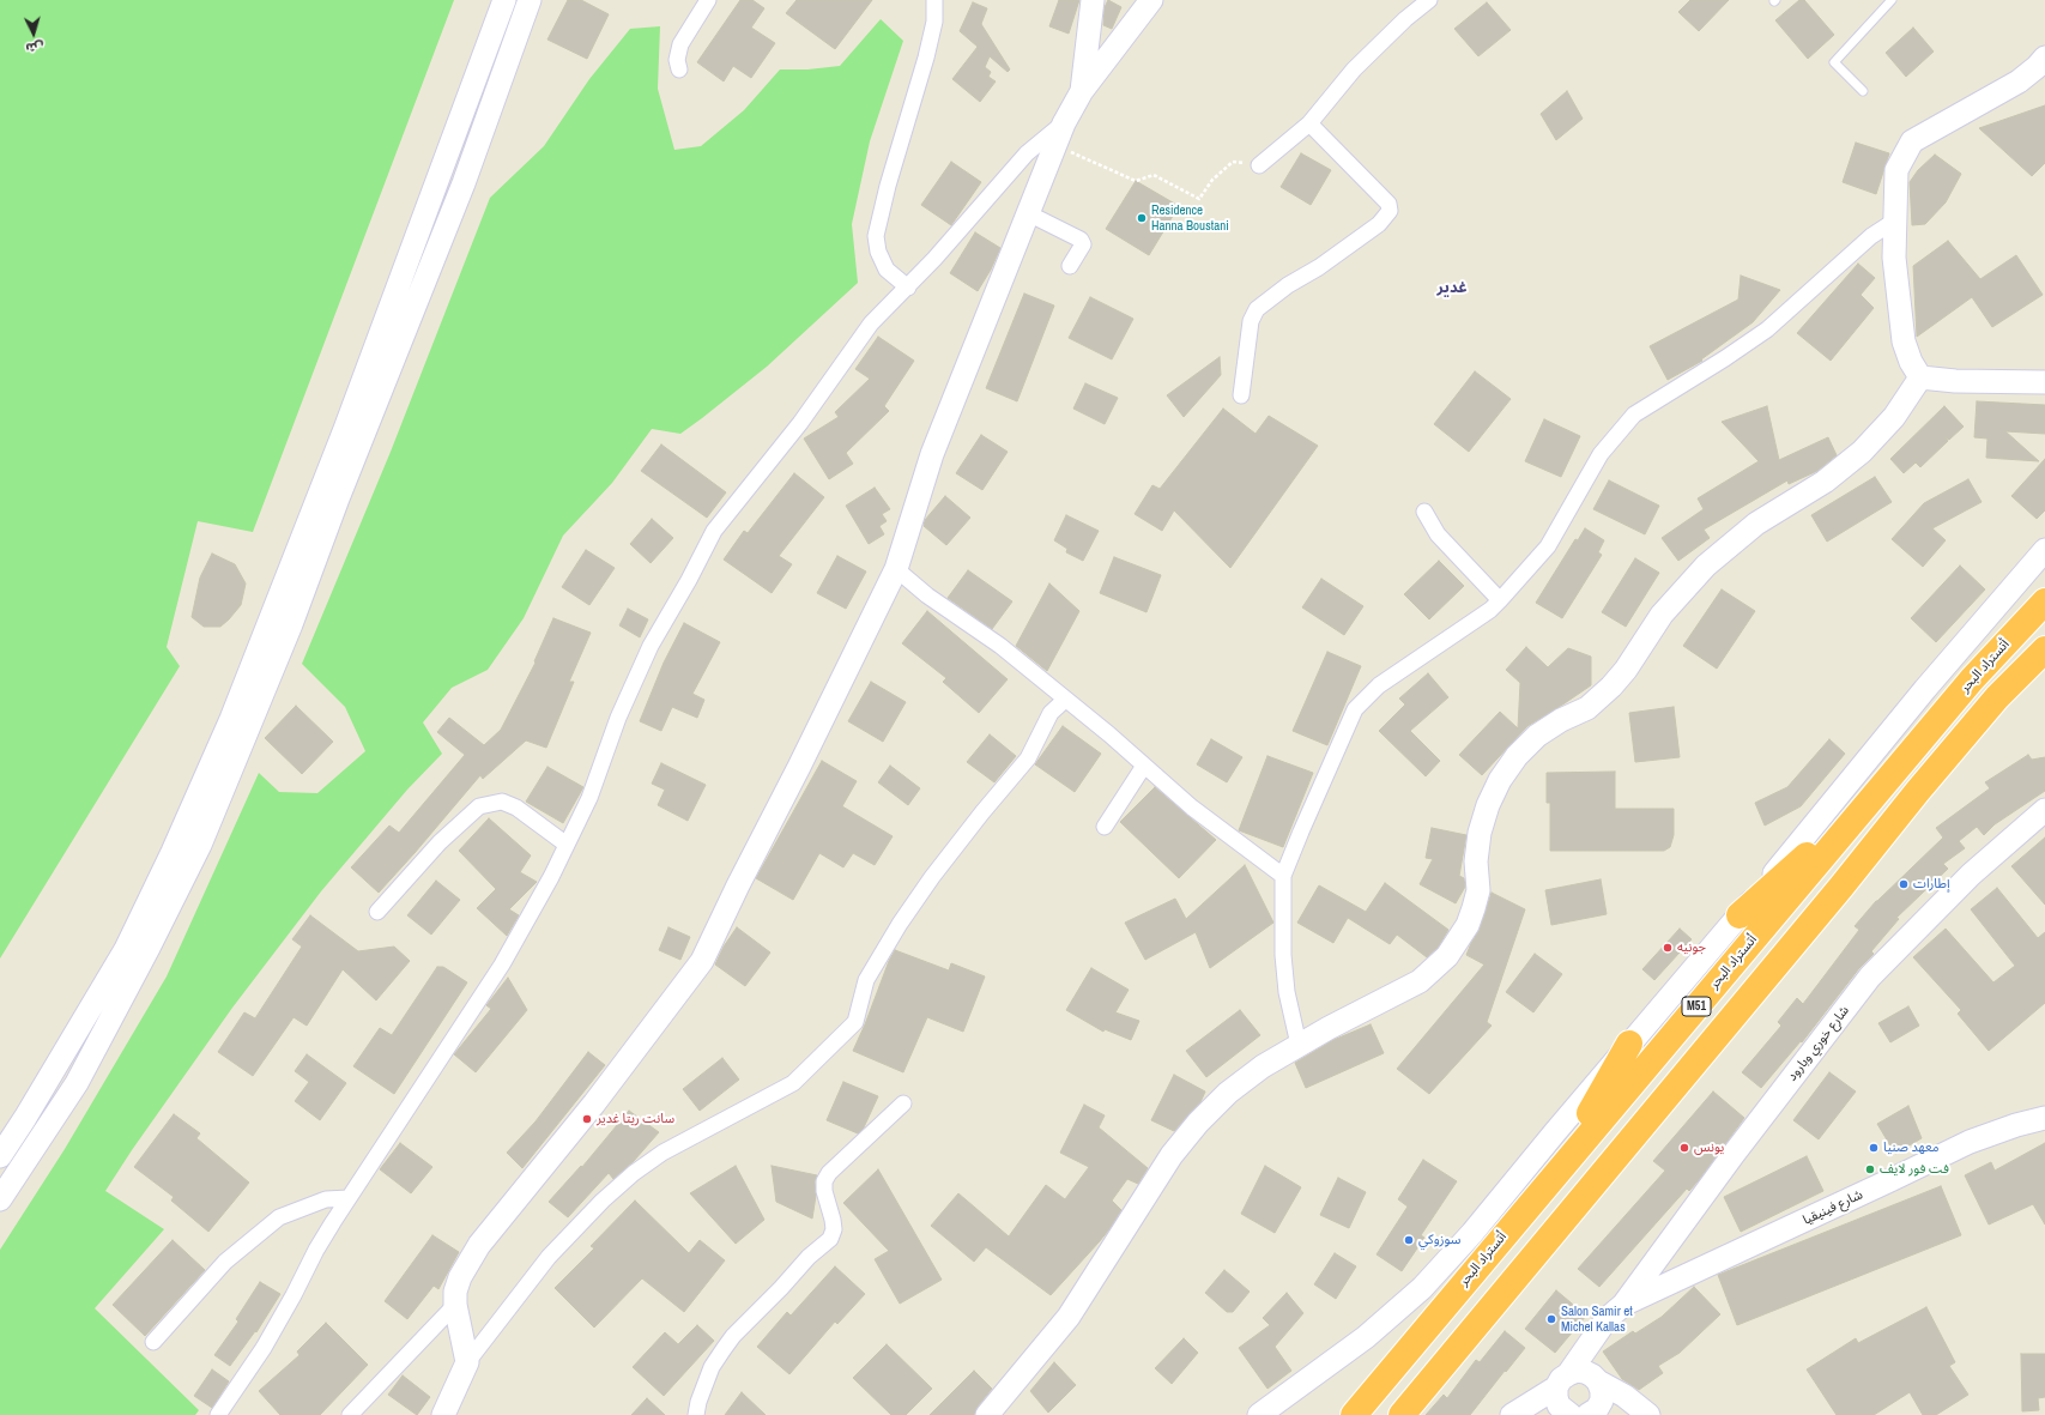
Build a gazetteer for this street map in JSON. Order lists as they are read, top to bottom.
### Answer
{
  "streets": {
    "highway": ["أتستراد البحر", "M51"],
    "street": ["شارع خوري وبارود", "شارع فينيقيا"]
  },
  "crossings": [
    ["شارع خوري وبارود", "شارع فينيقيا"]
  ],
  "districts": ["غدير"],
  "places": [
    "Residence Hanna Boustani",
    "إطارات",
    "جونيه",
    "سانت ريتا غدير",
    "يونس",
    "معهد صنيا",
    "فت فور لايف",
    "سوزوكي",
    "Salon Samir et Michel Kallas"
  ],
  "north": "bottom"
}
